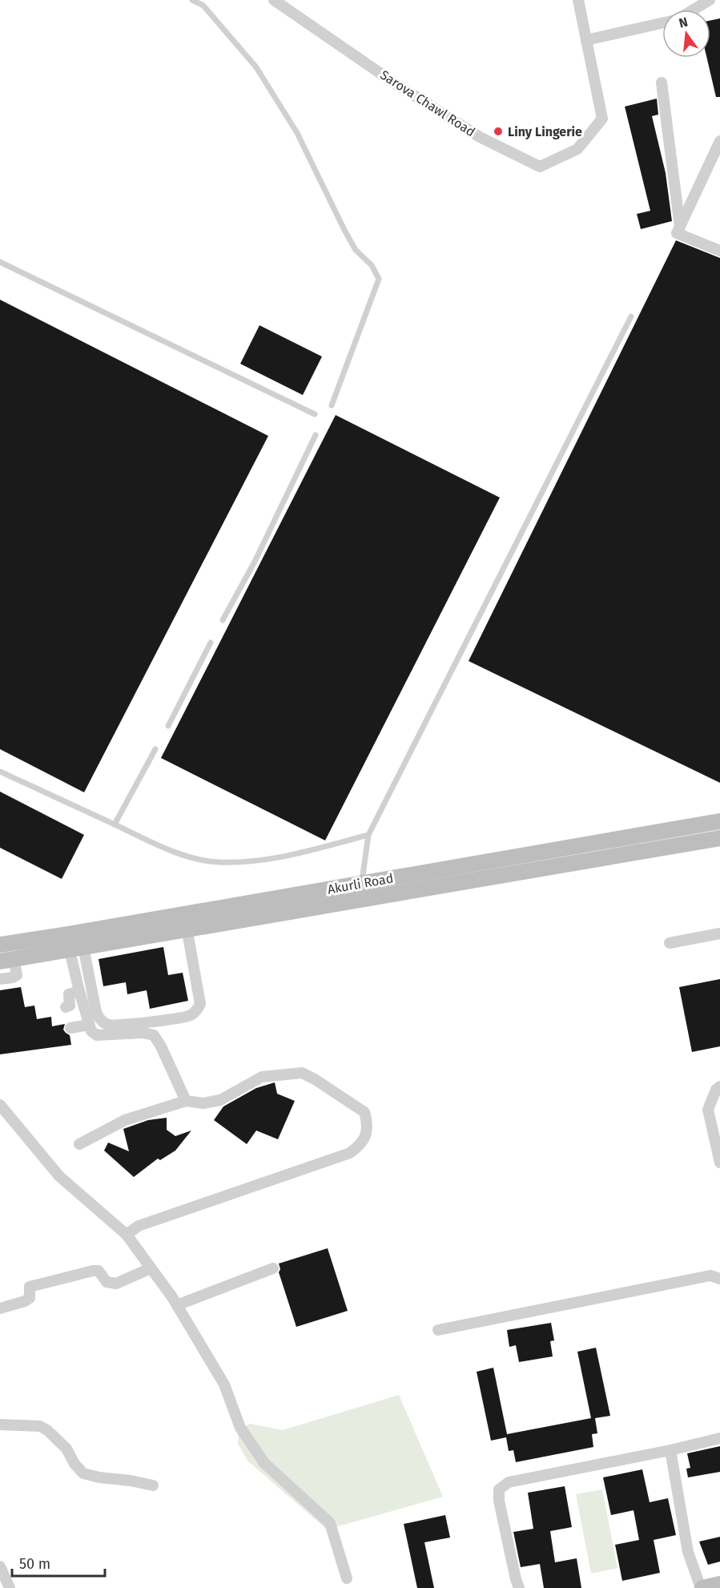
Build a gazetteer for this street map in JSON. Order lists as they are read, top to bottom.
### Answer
{
  "streets": {
    "street": ["Sarova Chawl Road", "Akurli Road"]
  },
  "places": ["Liny Lingerie"],
  "scale_bar": "50 m",
  "north": "top"
}
